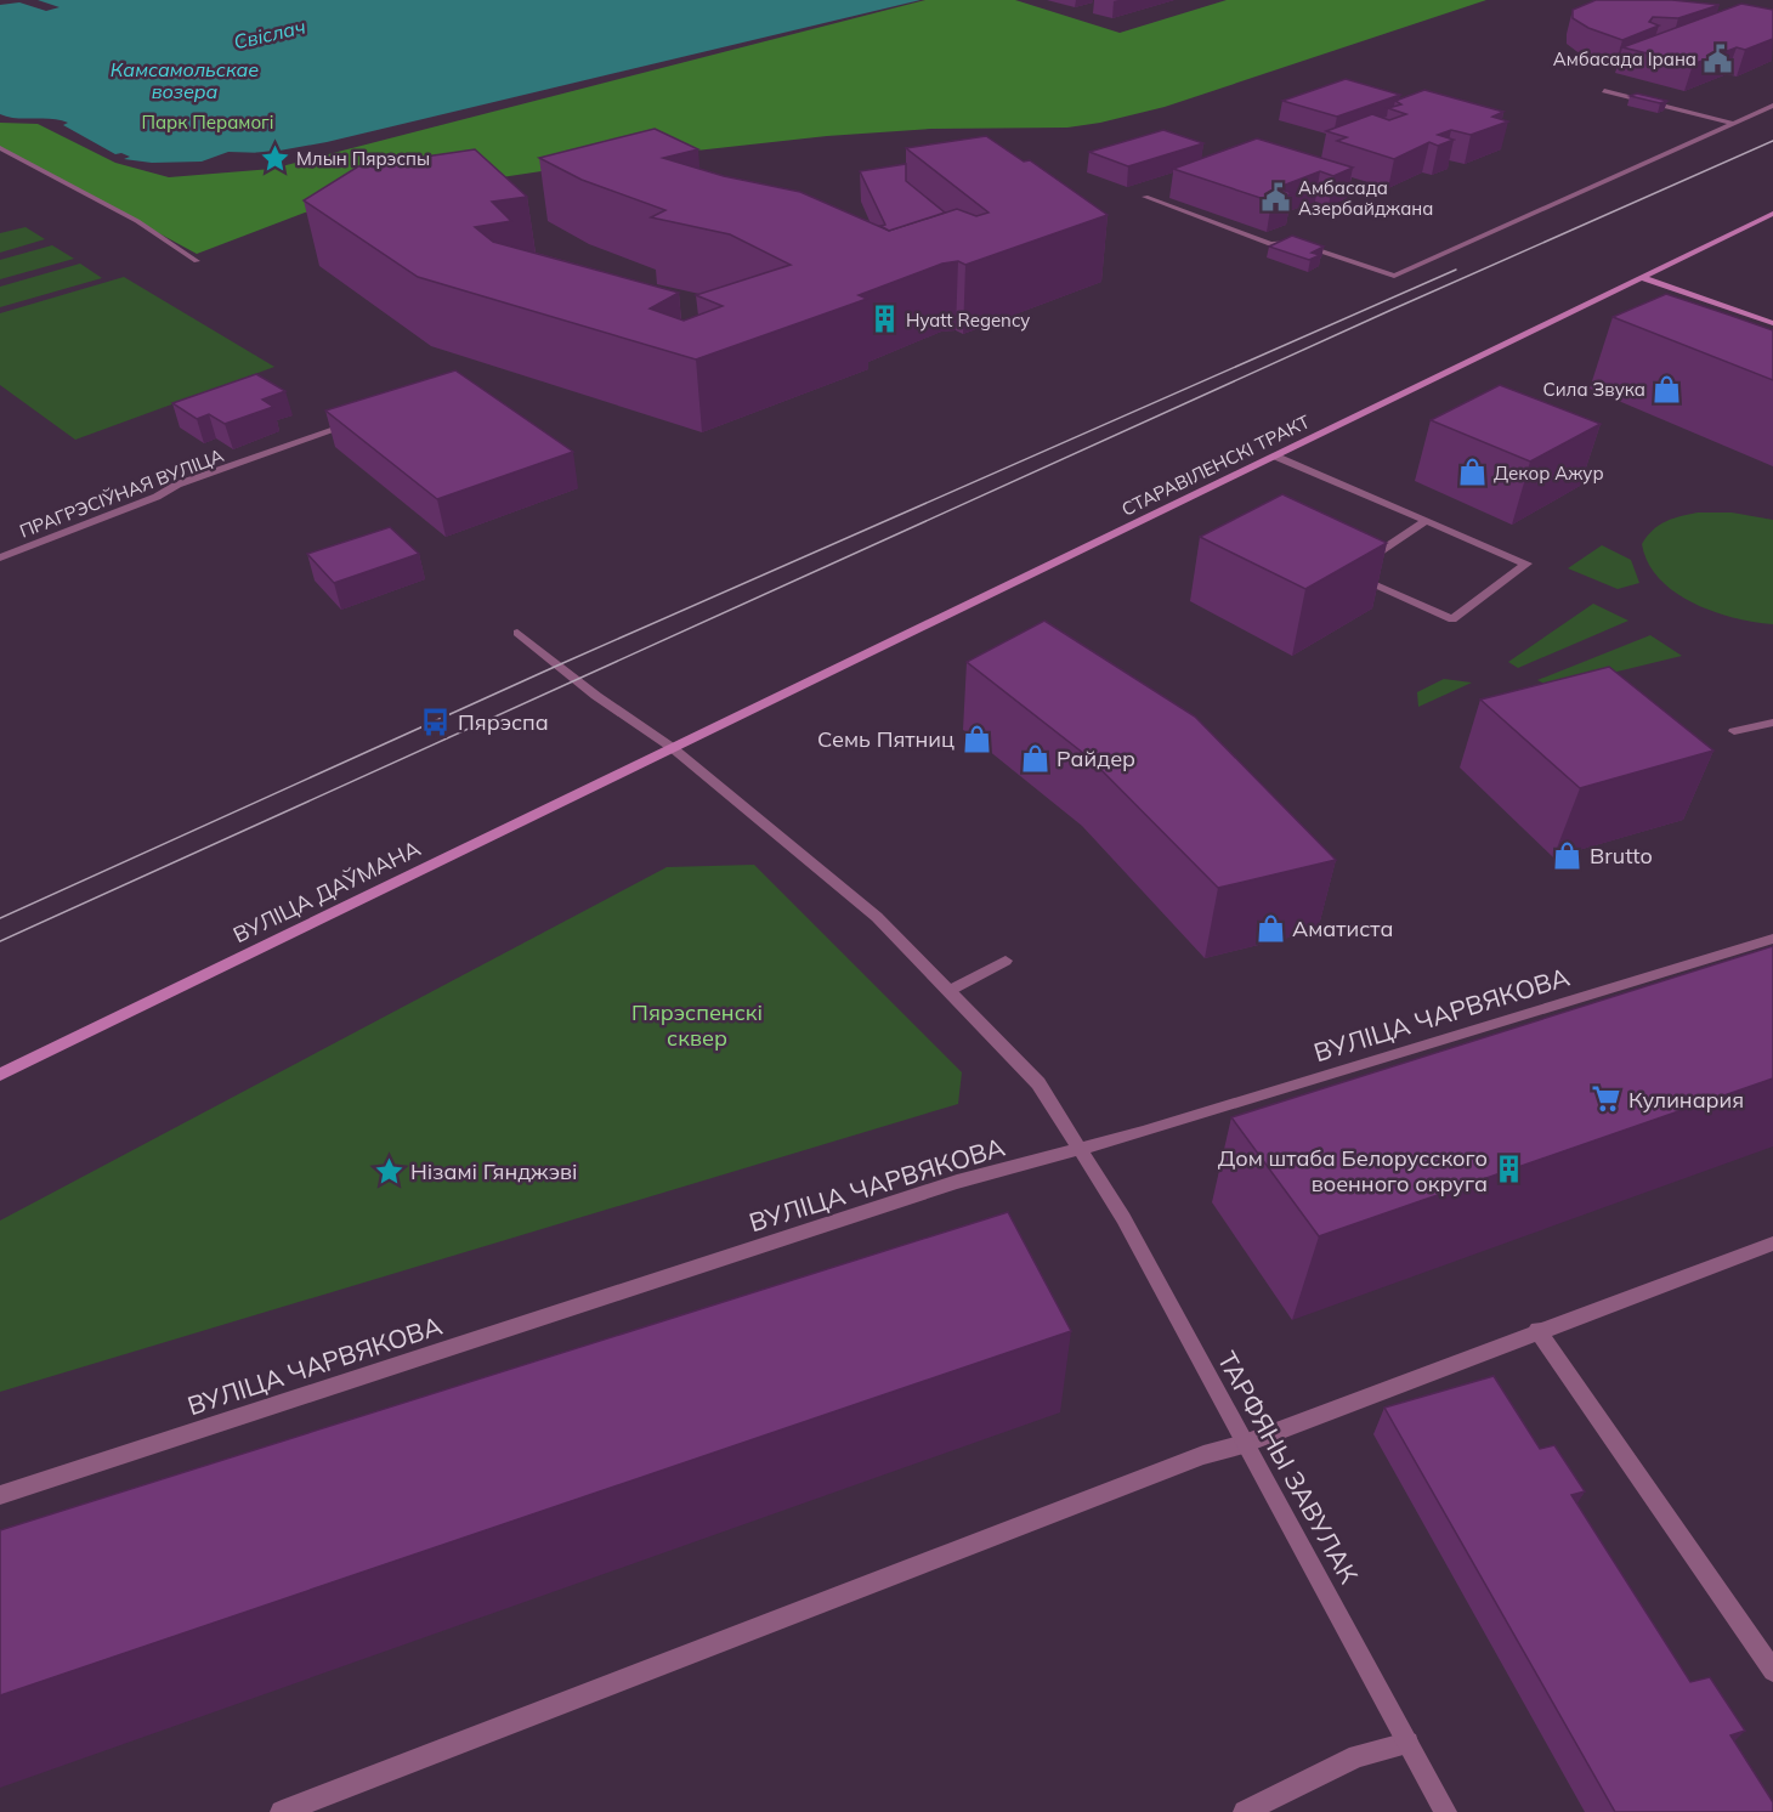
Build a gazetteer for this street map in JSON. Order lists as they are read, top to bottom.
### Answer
{
  "streets": {
    "main road": ["СТАРАВІЛЕНСКІ ТРАКТ", "ВУЛІЦА ДАЎМАНА"],
    "street": ["ПРАГРЭСІЎНАЯ ВУЛІЦА", "ВУЛІЦА ЧАРВЯКОВА", "ТАРФЯНЫ ЗАВУЛАК"]
  },
  "crossings": [
    ["СТАРАВІЛЕНСКІ ТРАКТ", "ВУЛІЦА ДАЎМАНА"],
    ["СТАРАВІЛЕНСКІ ТРАКТ", "ТАРФЯНЫ ЗАВУЛАК"],
    ["ВУЛІЦА ДАЎМАНА", "ТАРФЯНЫ ЗАВУЛАК"],
    ["ВУЛІЦА ЧАРВЯКОВА", "ТАРФЯНЫ ЗАВУЛАК"]
  ],
  "water": ["Свіслач", "Камсамольскае возера"],
  "parks": ["Парк Перамогі", "Пярэспенскі сквер"],
  "places": {
    "public building": ["Амбасада Ірана", "Амбасада Азербайджана"],
    "place": ["Млын Пярэспы", "Нізамі Гянджэві"],
    "building": ["Hyatt Regency", "Дом штаба Белорусского военного округа"],
    "shop": [
      "Сила Звука",
      "Декор Ажур",
      "Семь Пятниц",
      "Райдер",
      "Brutto",
      "Аматиста"
    ],
    "bus stop": ["Пярэспа"],
    "supermarket": ["Кулинария"]
  }
}
